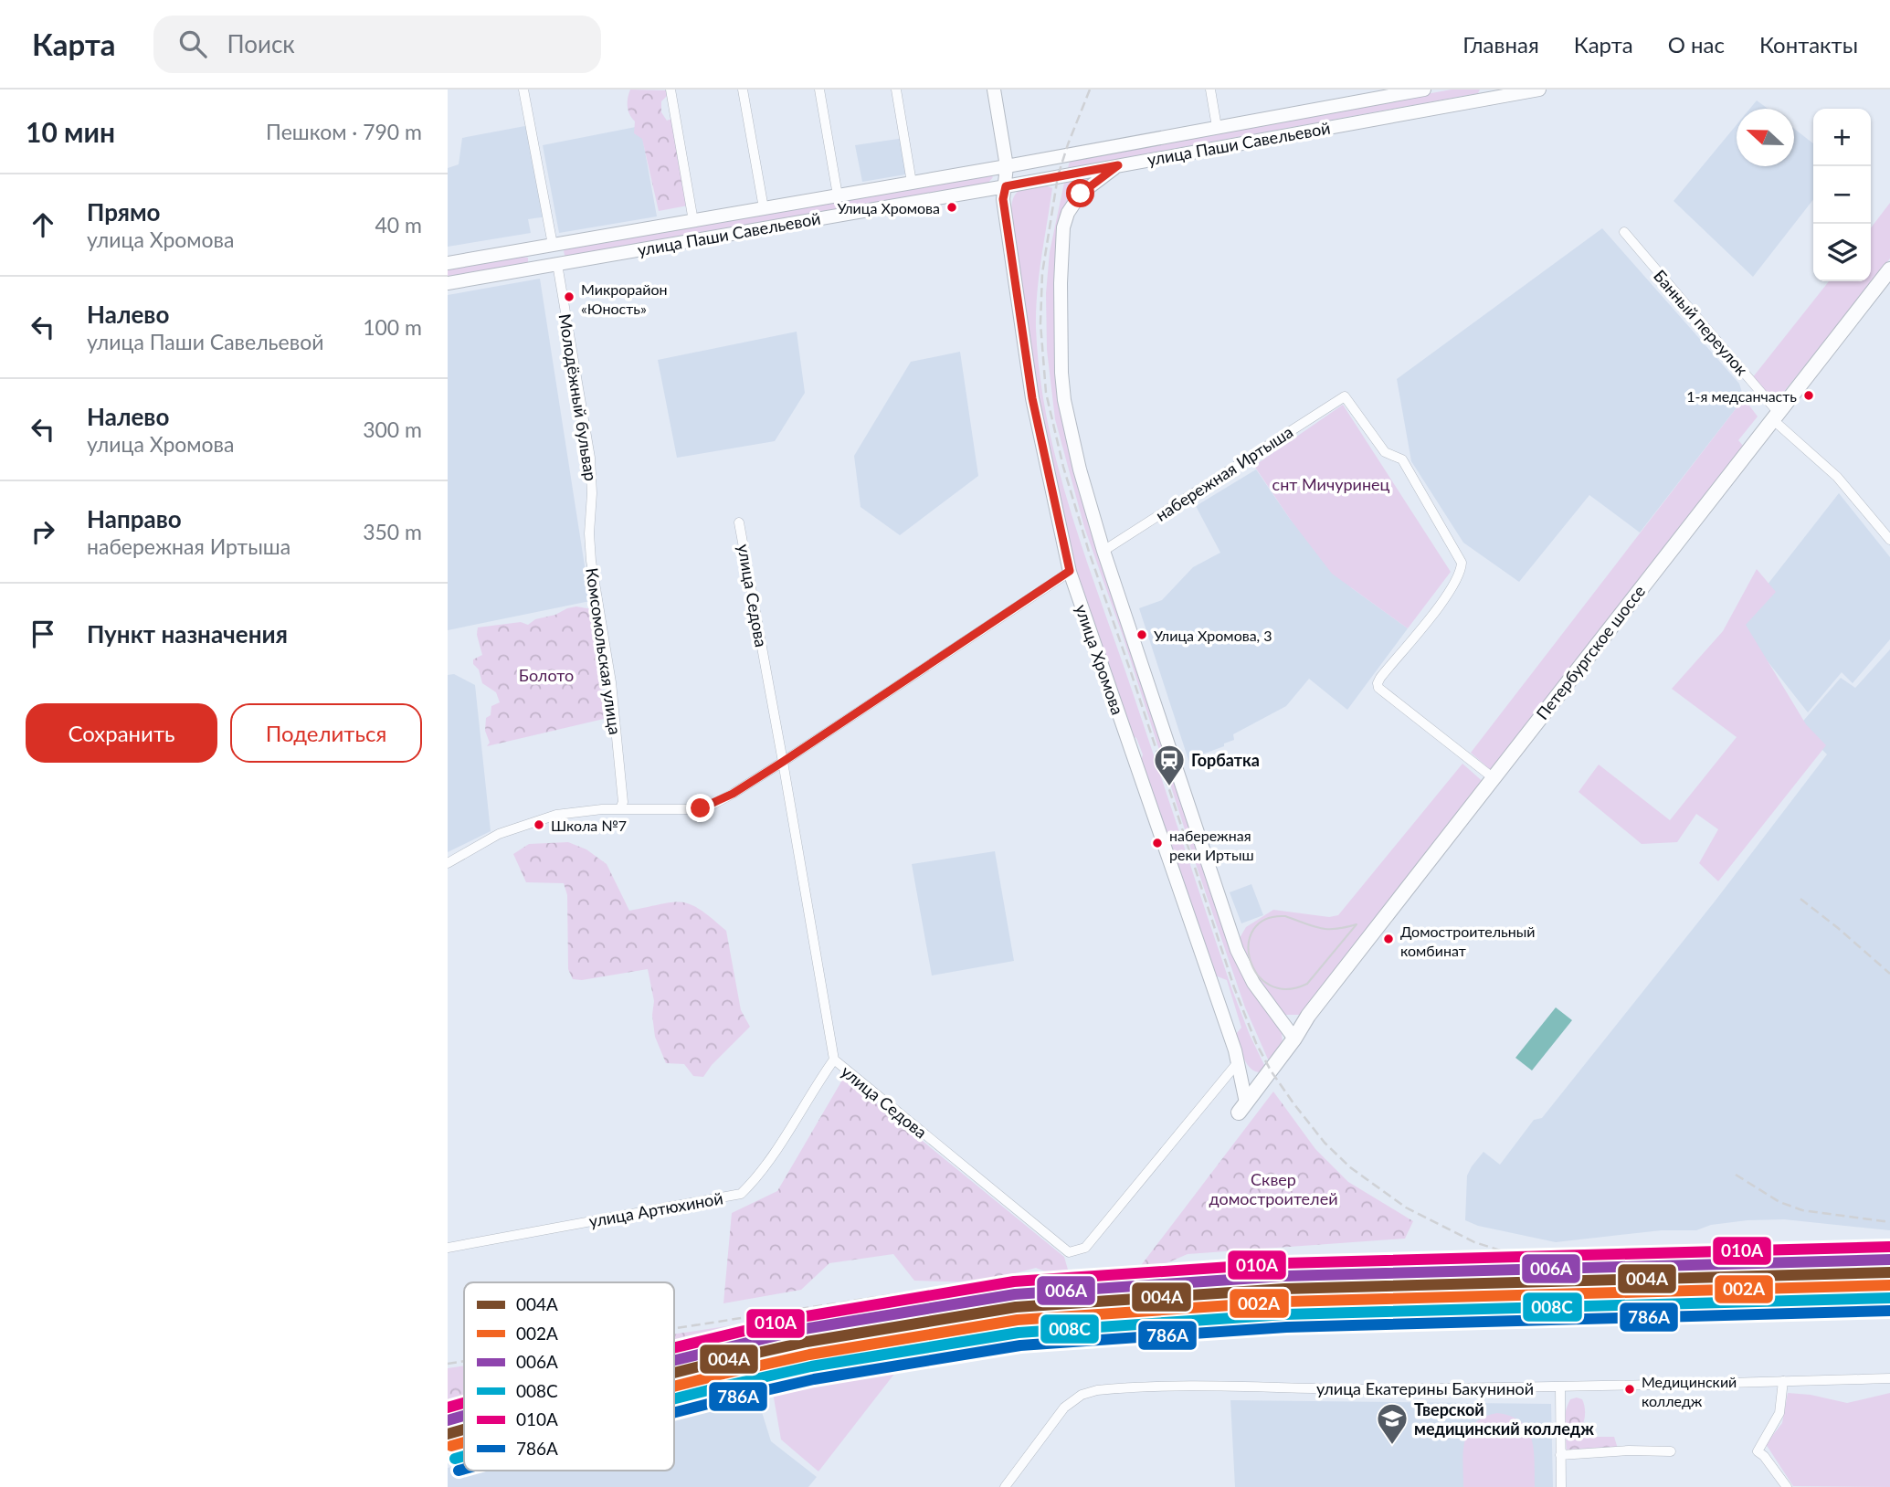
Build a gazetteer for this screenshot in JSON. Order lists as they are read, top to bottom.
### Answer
{
  "streets": {
    "main road": ["улица Паши Савельевой", "Петербургское шоссе", "улица Хромова"],
    "street": [
      "Банный переулок",
      "Молодёжный бульвар",
      "набережная Иртыша",
      "улица Седова",
      "Комсомольская улица",
      "улица Артюхиной",
      "улица Екатерины Бакуниной"
    ]
  },
  "crossings": [
    ["улица Паши Савельевой", "Молодёжный бульвар"],
    ["улица Паши Савельевой", "улица Хромова"],
    ["Банный переулок", "Петербургское шоссе"],
    ["Молодёжный бульвар", "Комсомольская улица"],
    ["набережная Иртыша", "Петербургское шоссе"],
    ["улица Седова", "улица Хромова"],
    ["улица Седова", "улица Артюхиной"],
    ["Петербургское шоссе", "улица Хромова"]
  ],
  "parks": ["снт Мичуринец", "Болото", "Сквер домостроителей"],
  "places": {
    "other": [
      "Улица Хромова",
      "Микрорайон «Юность»",
      "1-я медсанчасть",
      "Улица Хромова, 3",
      "Школа №7",
      "набережная реки Иртыш",
      "Домостроительный комбинат",
      "Медицинский колледж"
    ],
    "station": ["Горбатка"],
    "school or university": ["Тверской медицинский колледж"]
  },
  "lines": [
    "transit line 010А",
    "transit line 006А",
    "transit line 004А",
    "transit line 002А",
    "transit line 008С",
    "transit line 786А"
  ],
  "legend": [
    "004А",
    "002А",
    "006А",
    "008С",
    "010А",
    "786А"
  ],
  "north": "left",
  "page": {
    "header": "Карта",
    "search": "Поиск",
    "nav": [
      "Главная",
      "Карта",
      "О нас",
      "Контакты"
    ],
    "heading": ["10 мин", "Пешком · 790 m"],
    "map_buttons": ["+", "−"],
    "list": [
      ["Прямо", "улица Хромова", "40 m"],
      ["Налево", "улица Паши Савельевой", "100 m"],
      ["Налево", "улица Хромова", "300 m"],
      ["Направо", "набережная Иртыша", "350 m"],
      "Пункт назначения"
    ],
    "buttons": ["Сохранить", "Поделиться"]
  }
}
